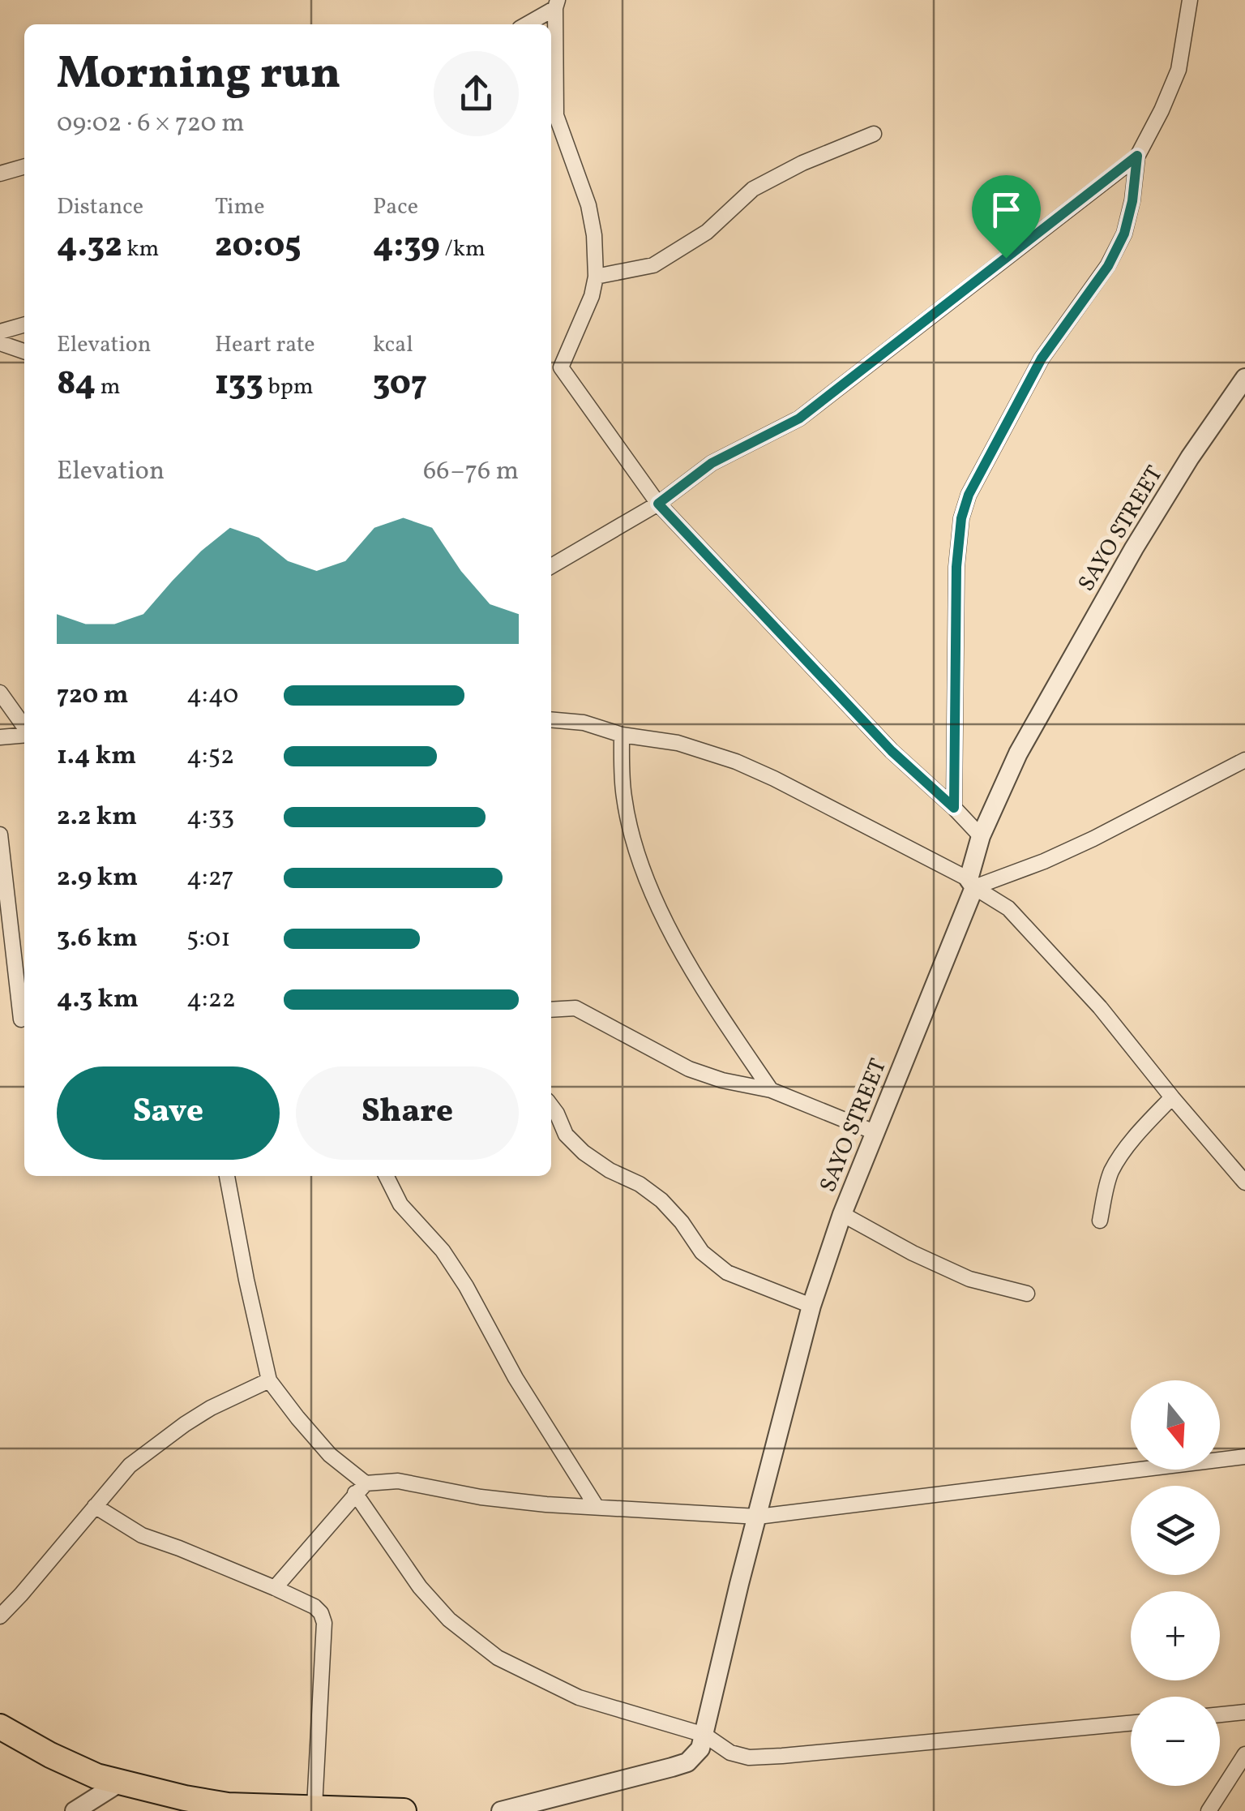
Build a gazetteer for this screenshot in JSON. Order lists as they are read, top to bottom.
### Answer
{
  "streets": {
    "street": ["SAYO STREET"]
  },
  "north": "bottom",
  "page": {
    "heading": ["Morning run", "09:02 · 6 × 720 m"],
    "stats": [
      ["Distance", "4.32 km"],
      ["Time", "20:05"],
      ["Pace", "4:39 /km"],
      ["Elevation", "84 m"],
      ["Heart rate", "133 bpm"],
      ["kcal", "307"]
    ],
    "chart": ["Elevation", "66–76 m"],
    "list": [
      {
        "name": "720 m",
        "note": "4:40"
      },
      {
        "name": "1.4 km",
        "note": "4:52"
      },
      {
        "name": "2.2 km",
        "note": "4:33"
      },
      {
        "name": "2.9 km",
        "note": "4:27"
      },
      {
        "name": "3.6 km",
        "note": "5:01"
      },
      {
        "name": "4.3 km",
        "note": "4:22"
      }
    ],
    "buttons": ["Save", "Share"],
    "map_buttons": ["+", "−"]
  }
}
